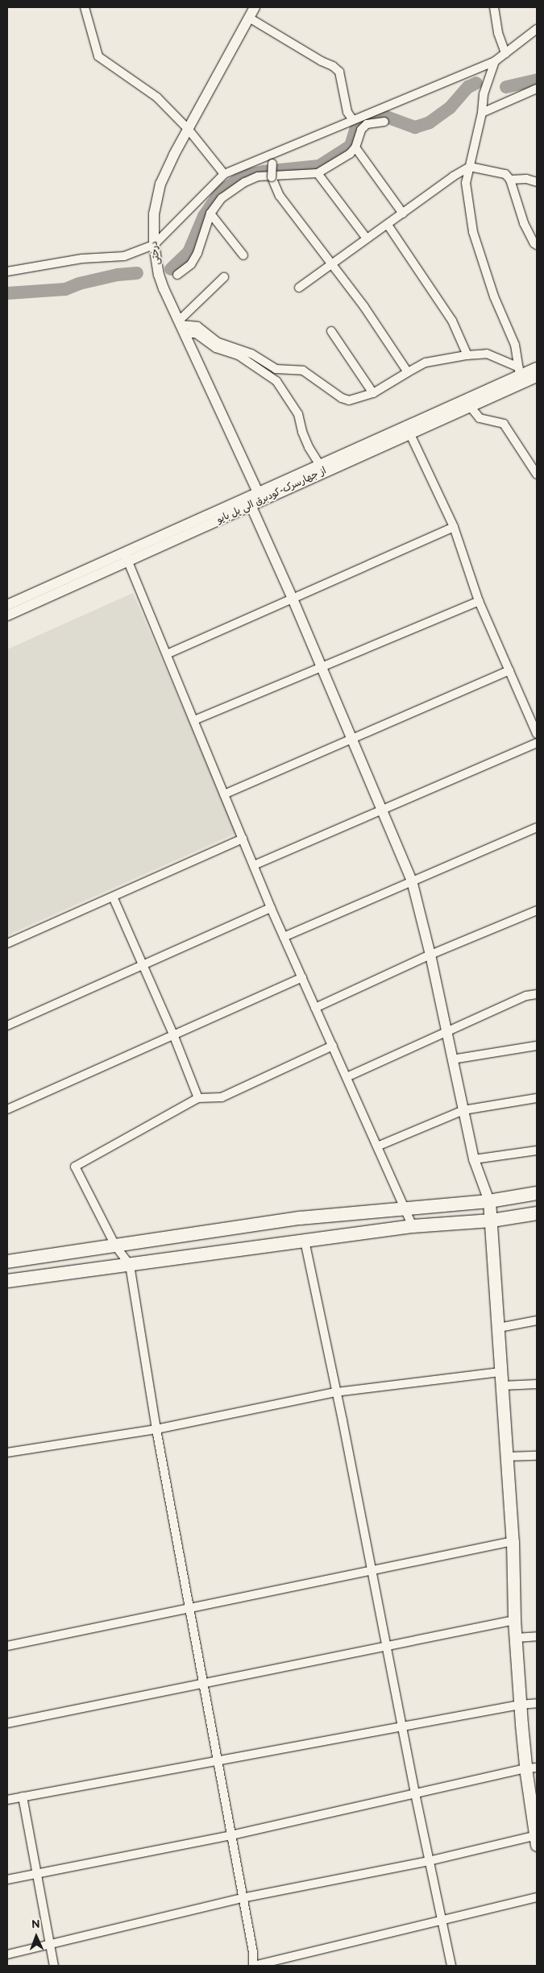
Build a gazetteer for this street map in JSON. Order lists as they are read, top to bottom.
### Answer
{
  "streets": {
    "street": ["درختی", "از جهارسرک-کودبرق الی پل بایو"]
  },
  "crossings": [
    ["درختی", "از جهارسرک-کودبرق الی پل بایو"]
  ],
  "north": "top"
}
